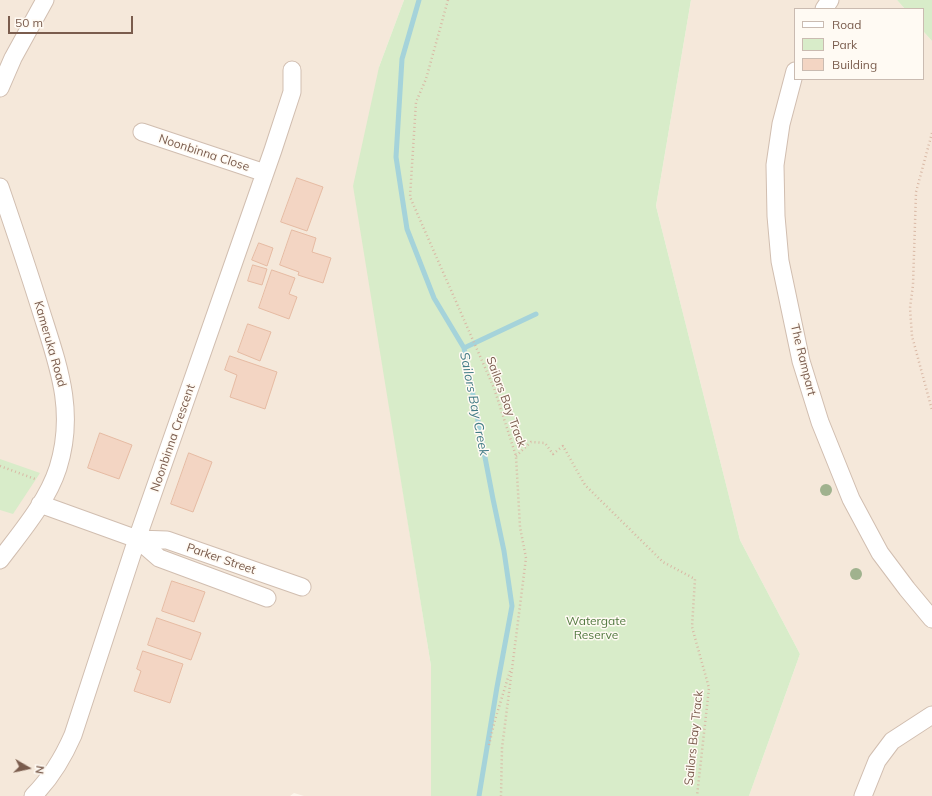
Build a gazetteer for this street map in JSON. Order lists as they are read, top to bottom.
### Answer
{
  "streets": {
    "street": [
      "Noonbinna Close",
      "Kameruka Road",
      "The Rampart",
      "Noonbinna Crescent",
      "Parker Street"
    ],
    "path": ["Sailors Bay Track"]
  },
  "crossings": [
    ["Noonbinna Close", "Noonbinna Crescent"],
    ["Kameruka Road", "Parker Street"],
    ["Noonbinna Crescent", "Parker Street"]
  ],
  "water": ["Sailors Bay Creek"],
  "parks": ["Watergate Reserve"],
  "legend": ["Road", "Park", "Building"],
  "scale_bar": "50 m",
  "north": "right"
}
